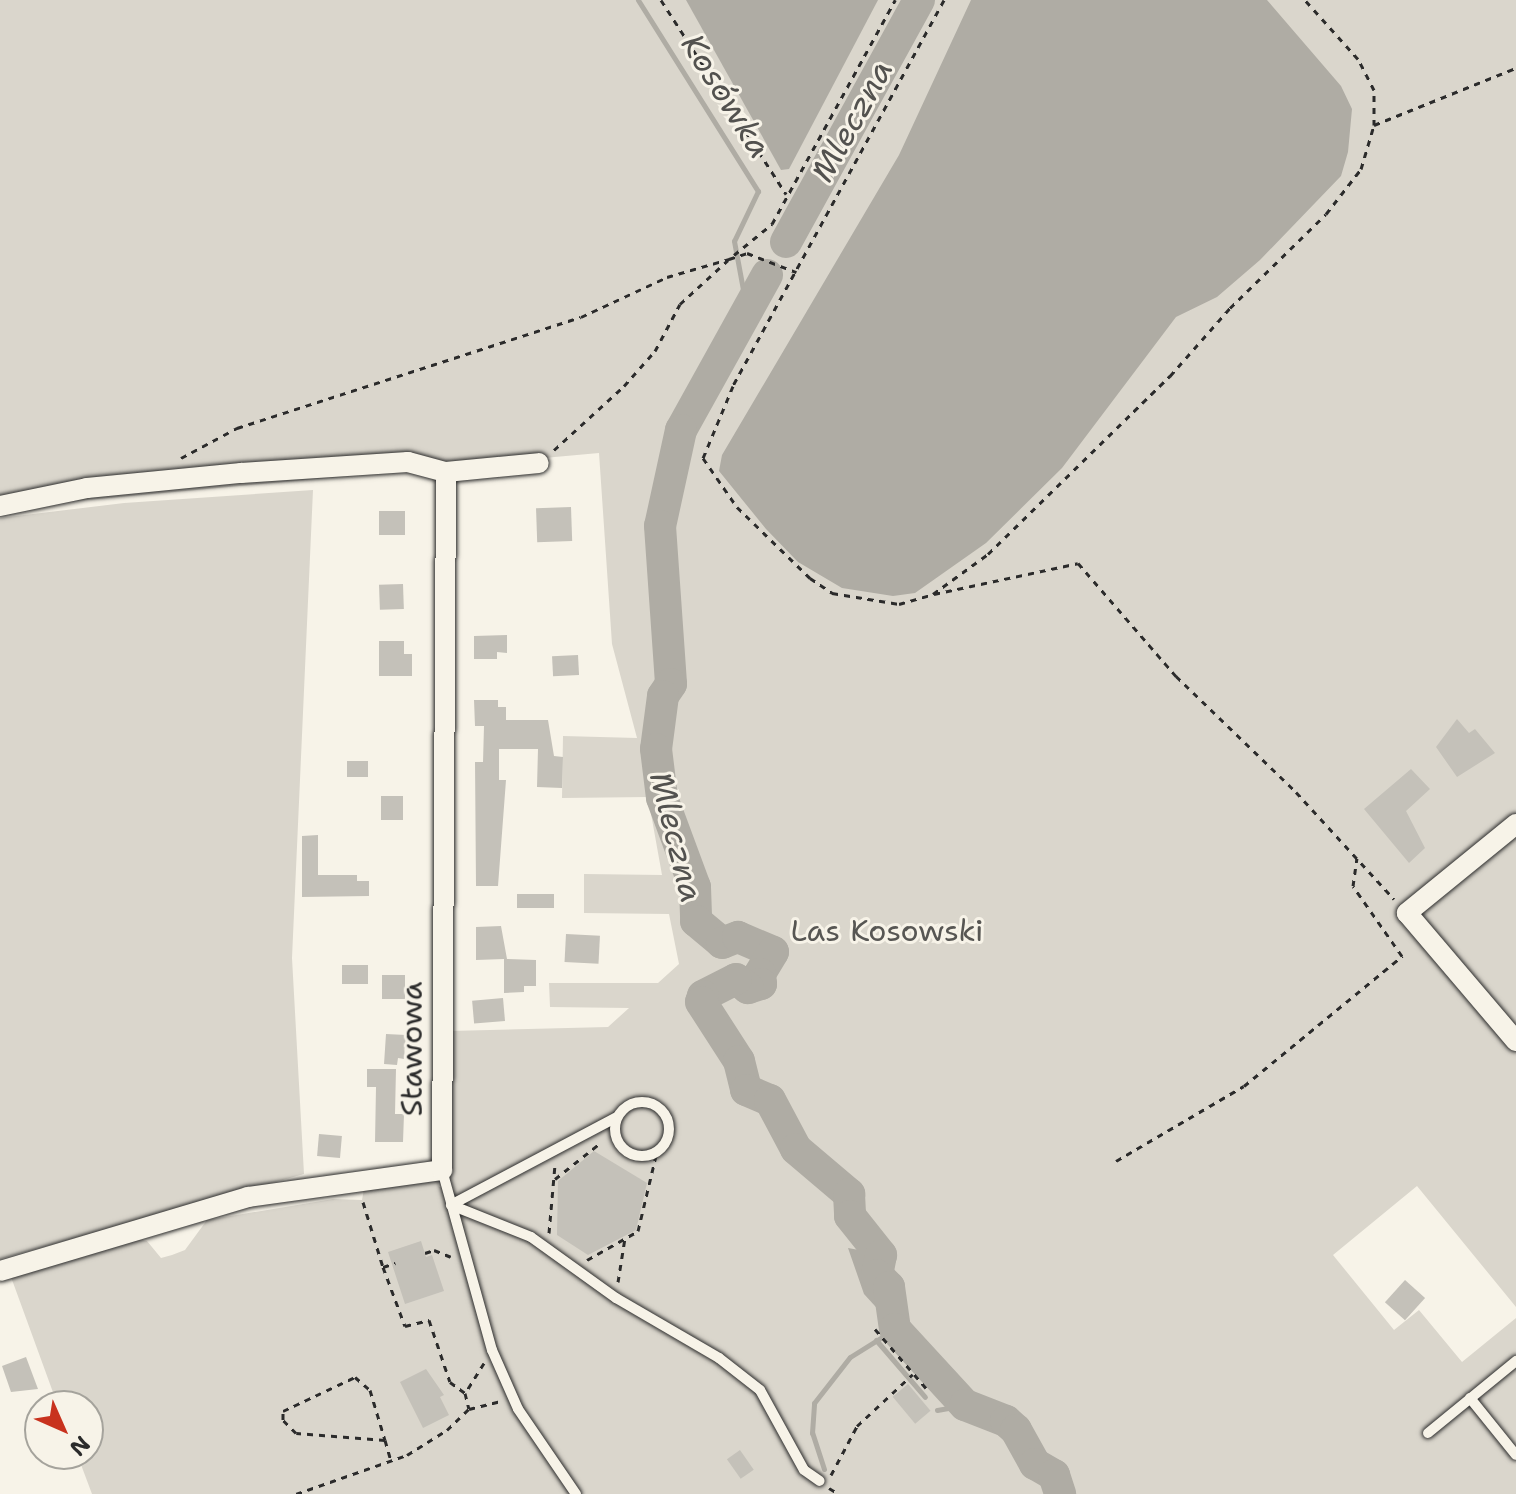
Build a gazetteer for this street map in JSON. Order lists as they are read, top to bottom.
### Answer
{
  "streets": {
    "street": ["Stawowa"]
  },
  "water": ["Kosówka", "Mleczna"],
  "parks": ["Las Kosowski"],
  "north": "bottom right"
}
